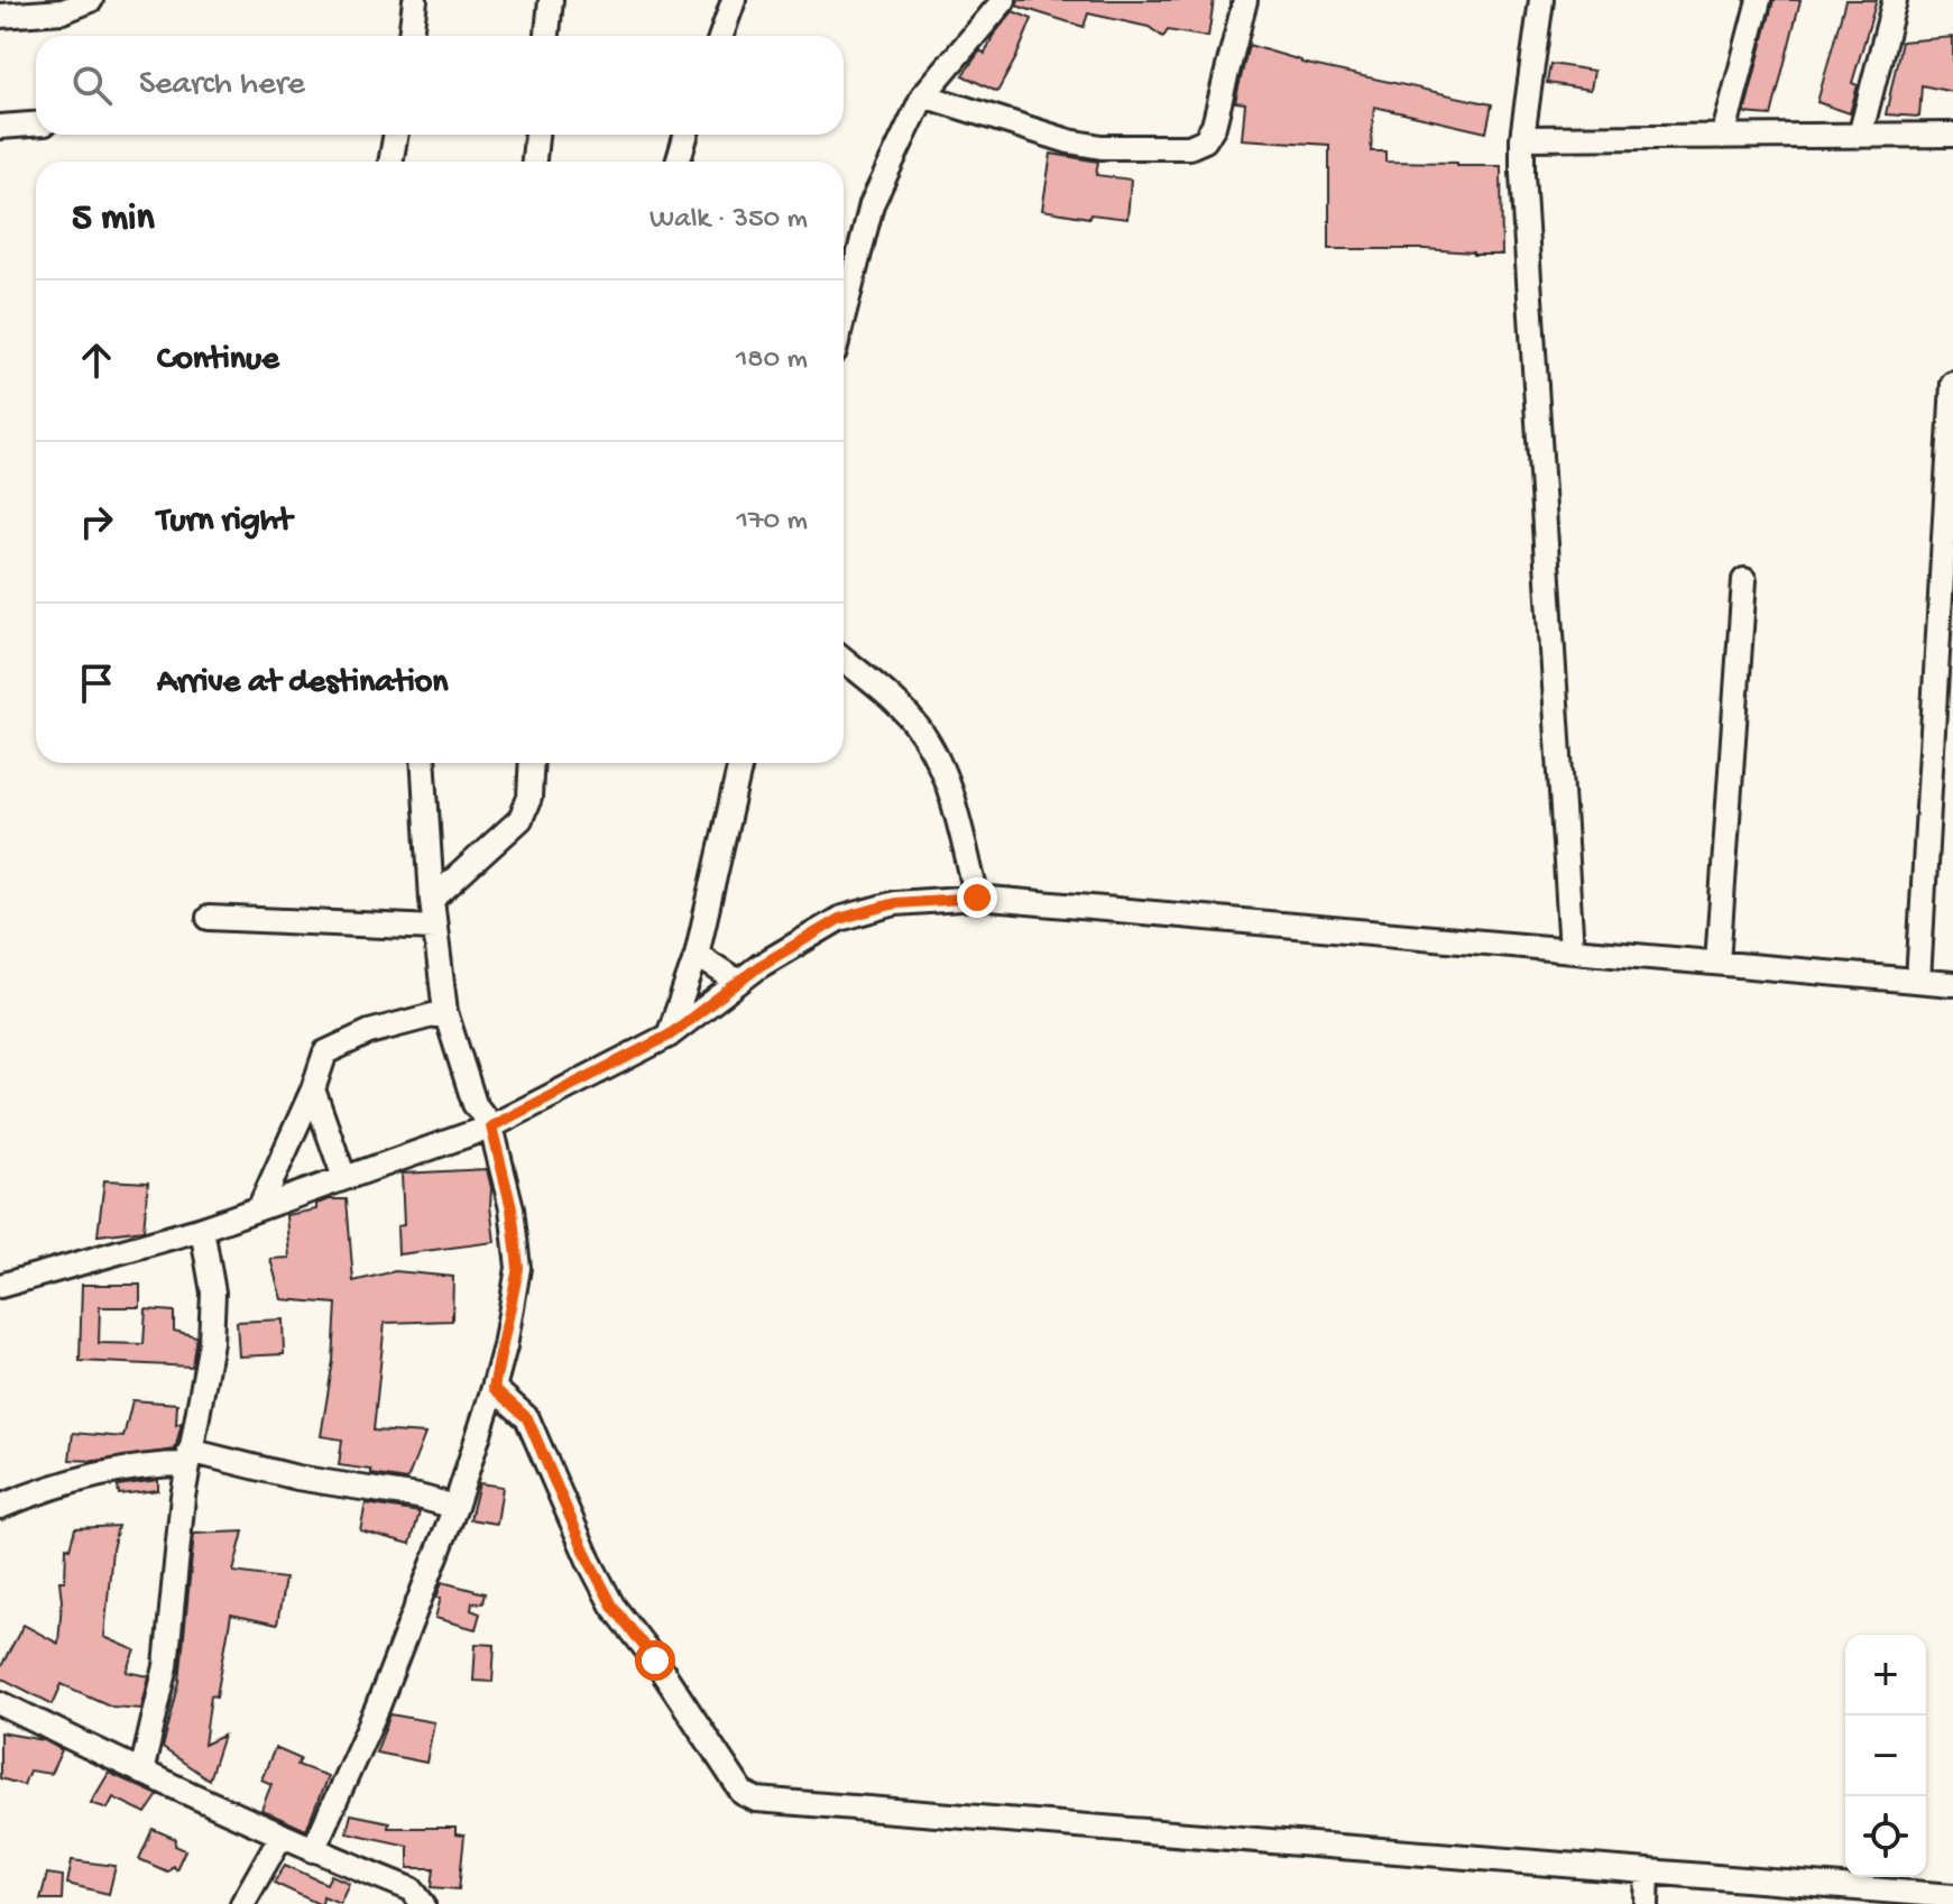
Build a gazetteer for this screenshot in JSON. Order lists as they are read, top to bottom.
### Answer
{
  "page": {
    "search": "Search here",
    "heading": ["5 min", "Walk · 350 m"],
    "list": [
      ["Continue", "180 m"],
      ["Turn right", "170 m"],
      "Arrive at destination"
    ],
    "map_buttons": ["+", "−"]
  }
}
